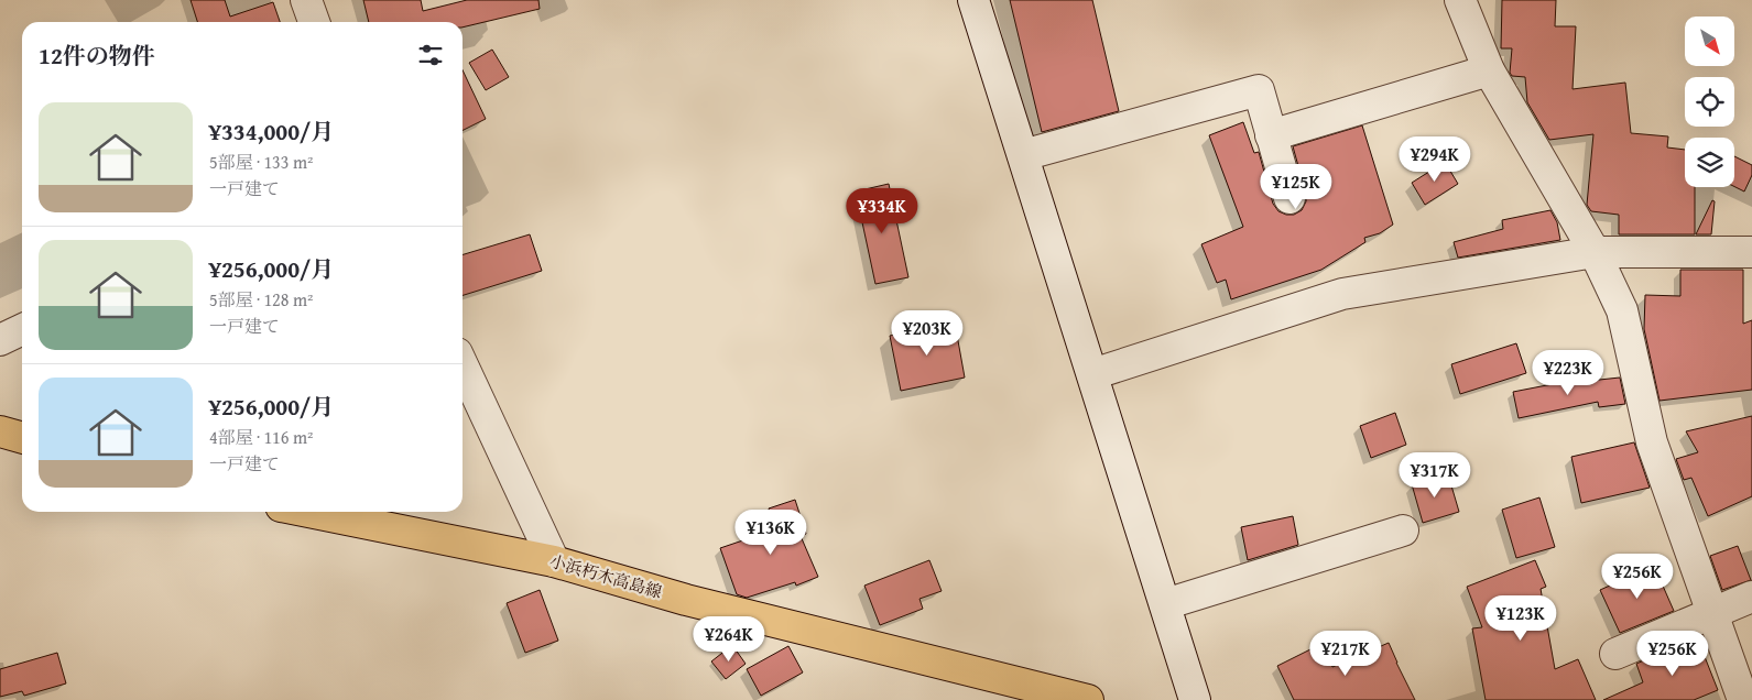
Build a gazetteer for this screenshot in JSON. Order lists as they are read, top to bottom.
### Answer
{
  "streets": {
    "main road": ["小浜朽木高島線"]
  },
  "north": "bottom right",
  "page": {
    "heading": "12件の物件",
    "list": [
      {
        "name": "¥334,000/月",
        "note": "5部屋 · 133 m² · 一戸建て"
      },
      {
        "name": "¥256,000/月",
        "note": "5部屋 · 128 m² · 一戸建て"
      },
      {
        "name": "¥256,000/月",
        "note": "4部屋 · 116 m² · 一戸建て"
      }
    ],
    "price": [
      "¥294K",
      "¥125K",
      "¥334K",
      "¥203K",
      "¥223K",
      "¥317K",
      "¥136K",
      "¥256K",
      "¥123K",
      "¥264K",
      "¥217K",
      "¥256K"
    ]
  }
}
